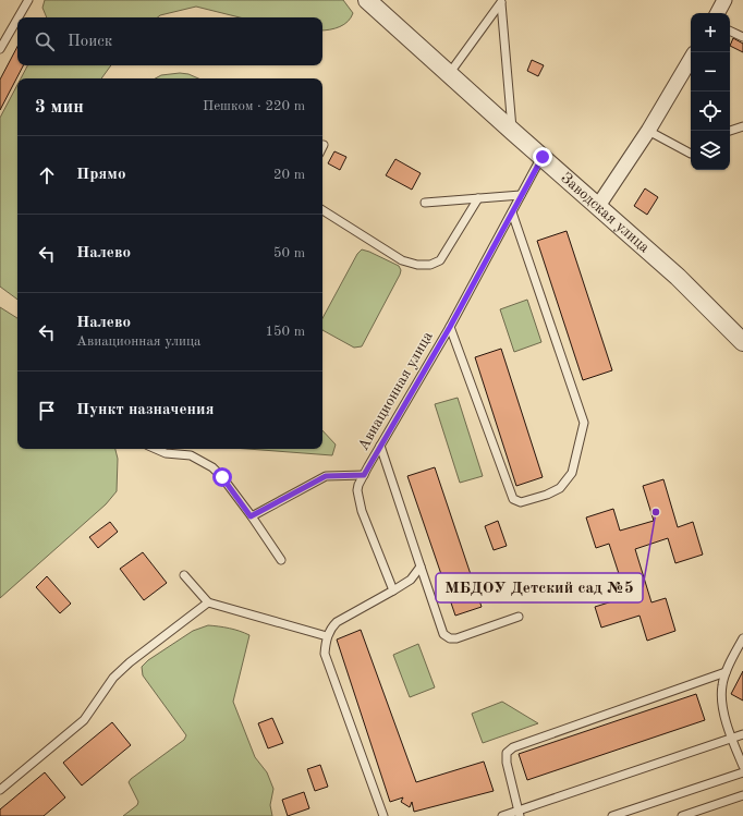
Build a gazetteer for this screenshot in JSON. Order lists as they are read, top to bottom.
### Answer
{
  "streets": {
    "street": ["Заводская улица"],
    "lane": ["Авиационная улица"]
  },
  "crossings": [
    ["Заводская улица", "Авиационная улица"]
  ],
  "places": ["МБДОУ Детский сад №5"],
  "page": {
    "map_buttons": ["+", "−"],
    "search": "Поиск",
    "heading": ["3 мин", "Пешком · 220 m"],
    "list": [
      ["Прямо", "20 m"],
      ["Налево", "50 m"],
      ["Налево", "Авиационная улица", "150 m"],
      "Пункт назначения"
    ]
  }
}
